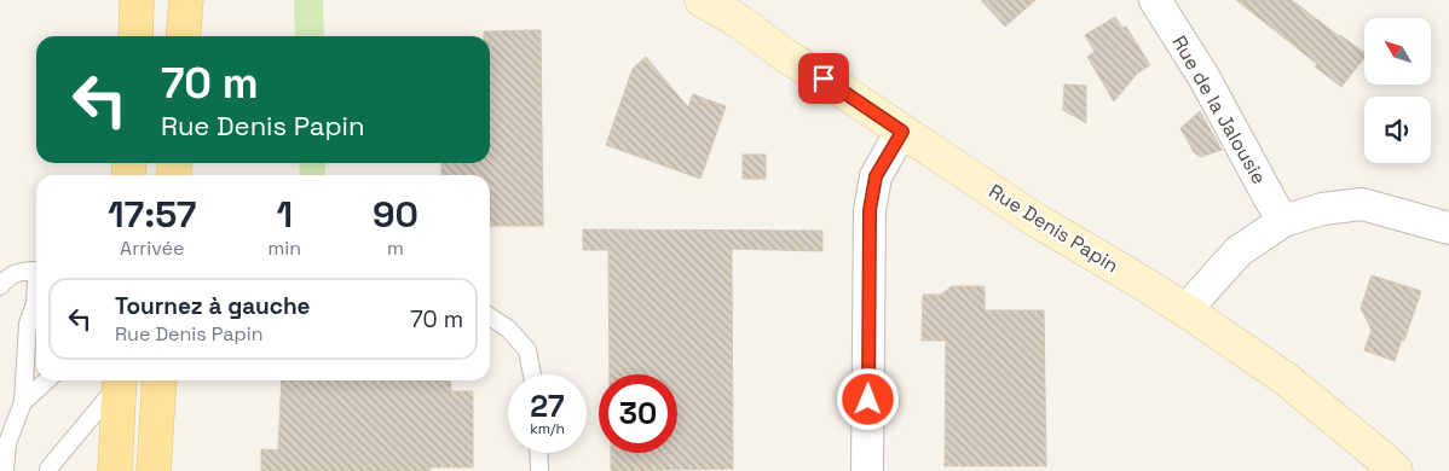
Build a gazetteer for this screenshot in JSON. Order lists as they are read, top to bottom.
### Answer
{
  "streets": {
    "street": ["Rue de la Jalousie", "Rue Denis Papin"]
  },
  "north": "top left",
  "page": {
    "turn": ["70 m", "Rue Denis Papin"],
    "eta": [
      "17:57",
      "Arrivée",
      "1",
      "min",
      "90",
      "m"
    ],
    "list": [
      {
        "name": "Tournez à gauche",
        "note": "Rue Denis Papin",
        "value": "70 m"
      }
    ],
    "speed": "27 km/h",
    "limit": "30"
  }
}
